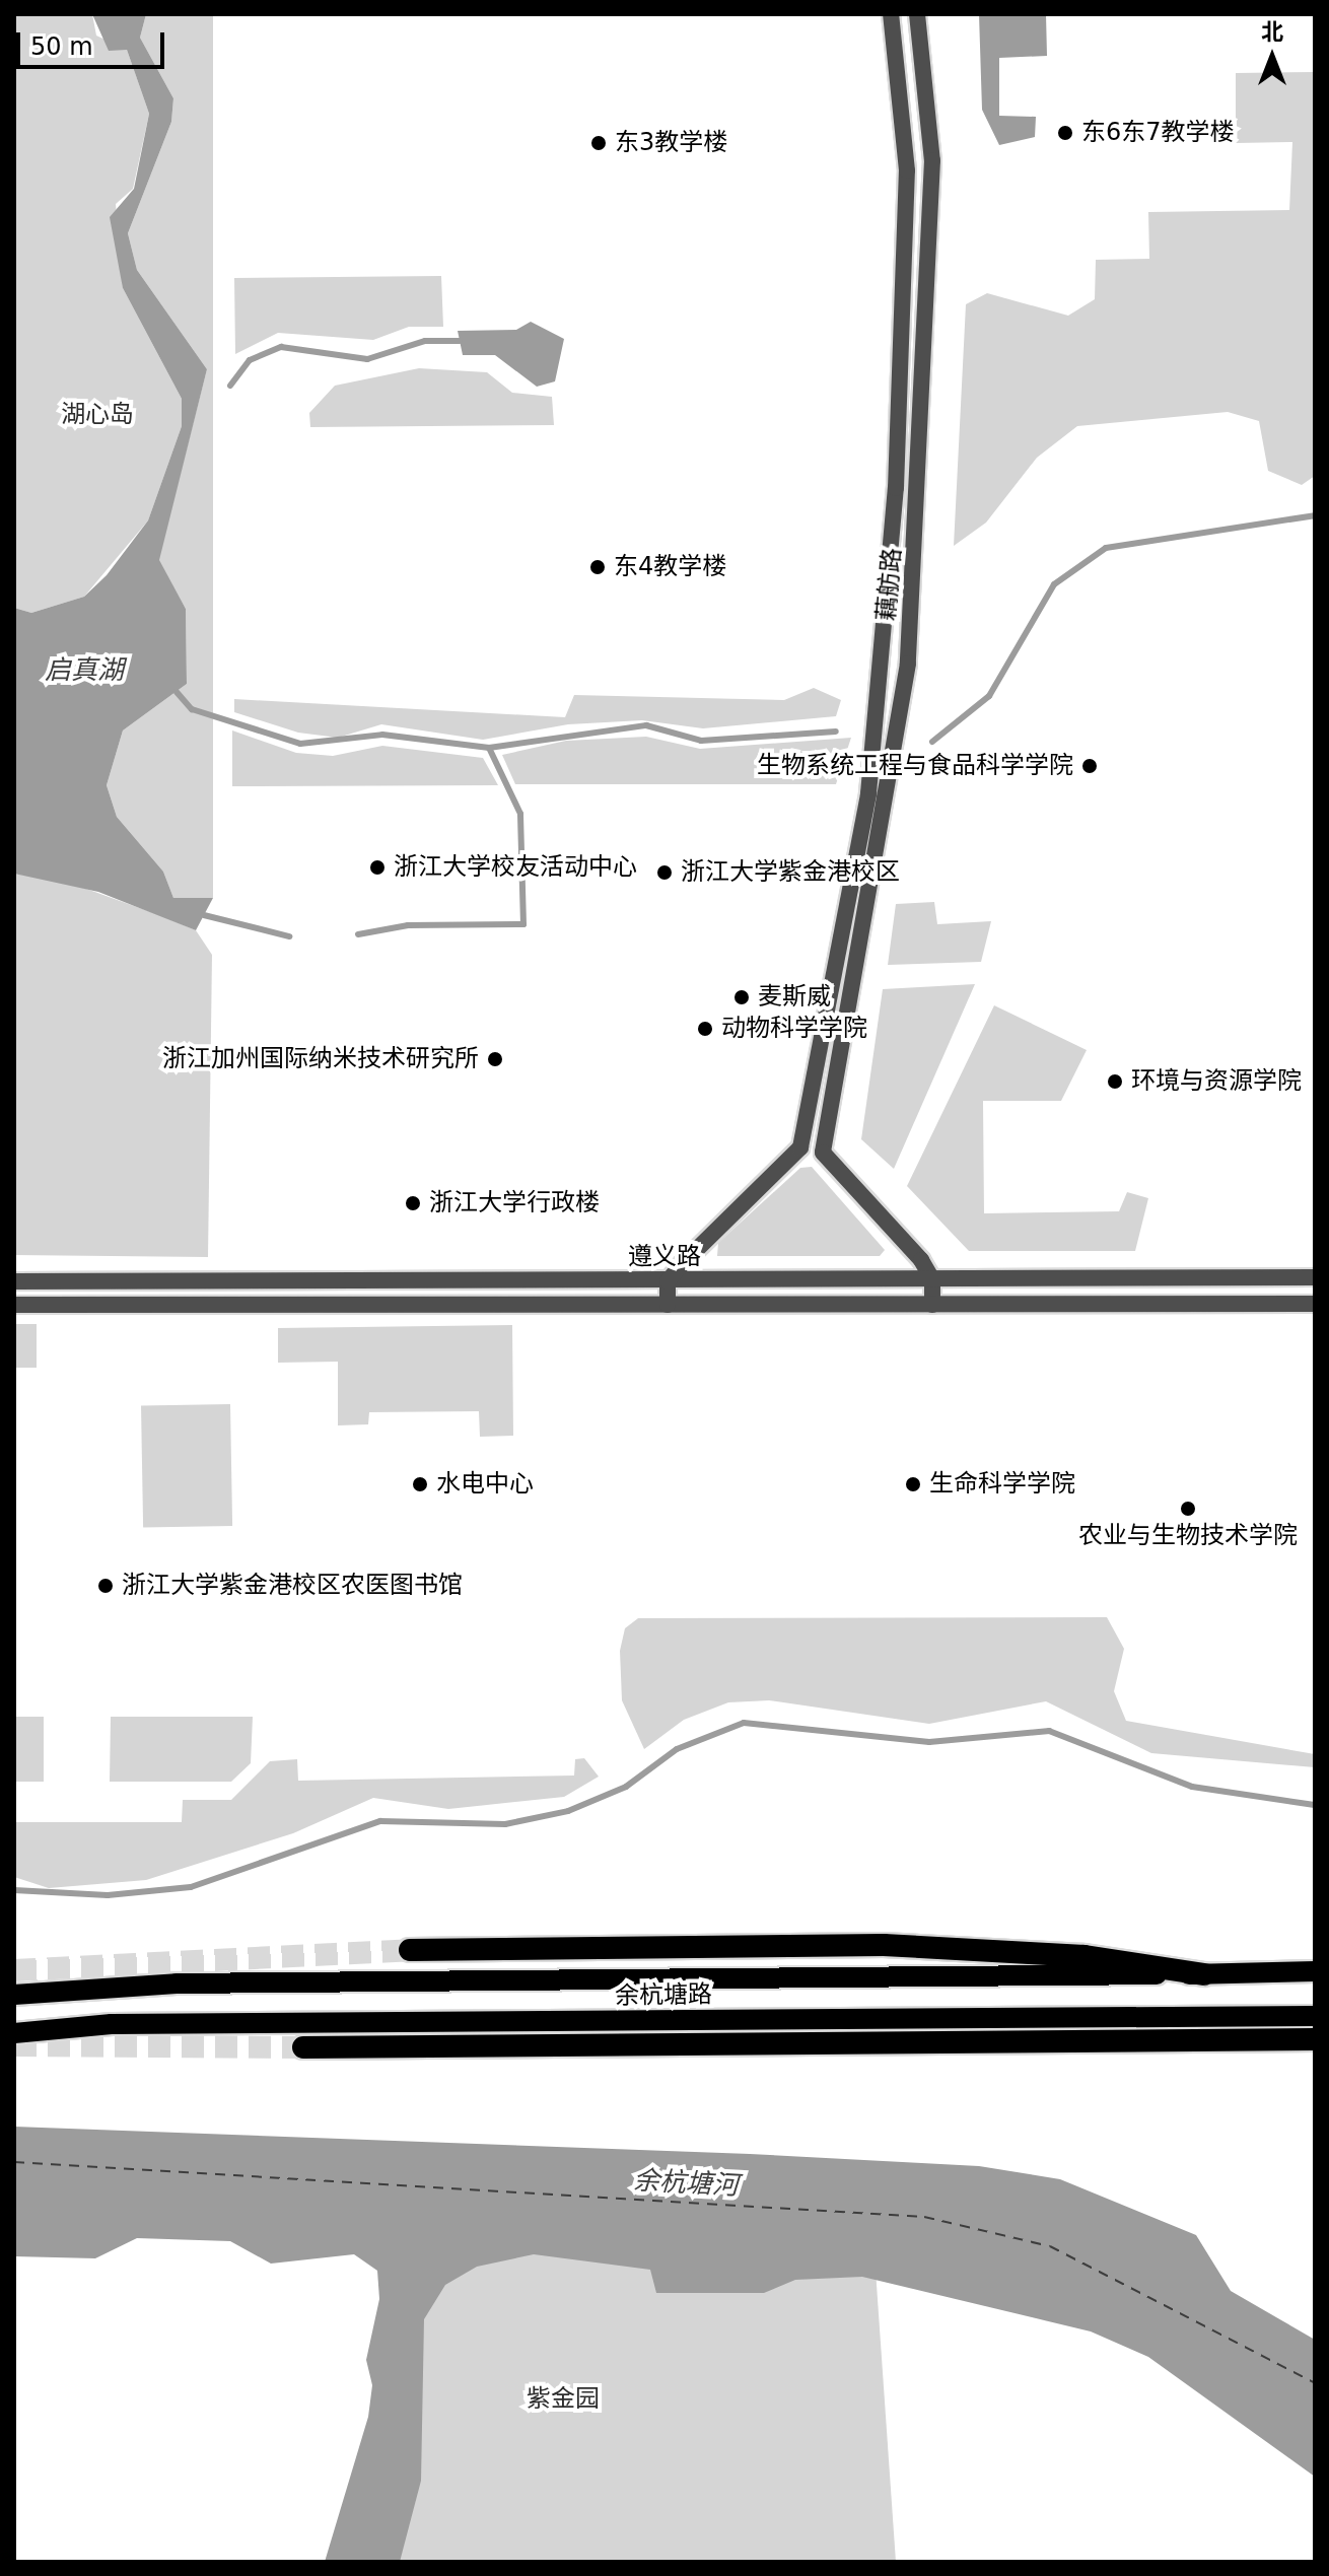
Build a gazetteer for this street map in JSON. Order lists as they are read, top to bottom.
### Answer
{
  "streets": {
    "main road": ["余杭塘路"],
    "street": ["藕舫路", "遵义路"]
  },
  "crossings": [
    ["藕舫路", "遵义路"]
  ],
  "water": ["启真湖", "余杭塘河"],
  "parks": ["湖心岛", "紫金园"],
  "places": [
    "东6东7教学楼",
    "东3教学楼",
    "东4教学楼",
    "生物系统工程与食品科学学院",
    "浙江大学校友活动中心",
    "浙江大学紫金港校区",
    "麦斯威",
    "动物科学学院",
    "浙江加州国际纳米技术研究所",
    "环境与资源学院",
    "浙江大学行政楼",
    "水电中心",
    "生命科学学院",
    "农业与生物技术学院",
    "浙江大学紫金港校区农医图书馆"
  ],
  "scale_bar": "50 m",
  "north": "top"
}
